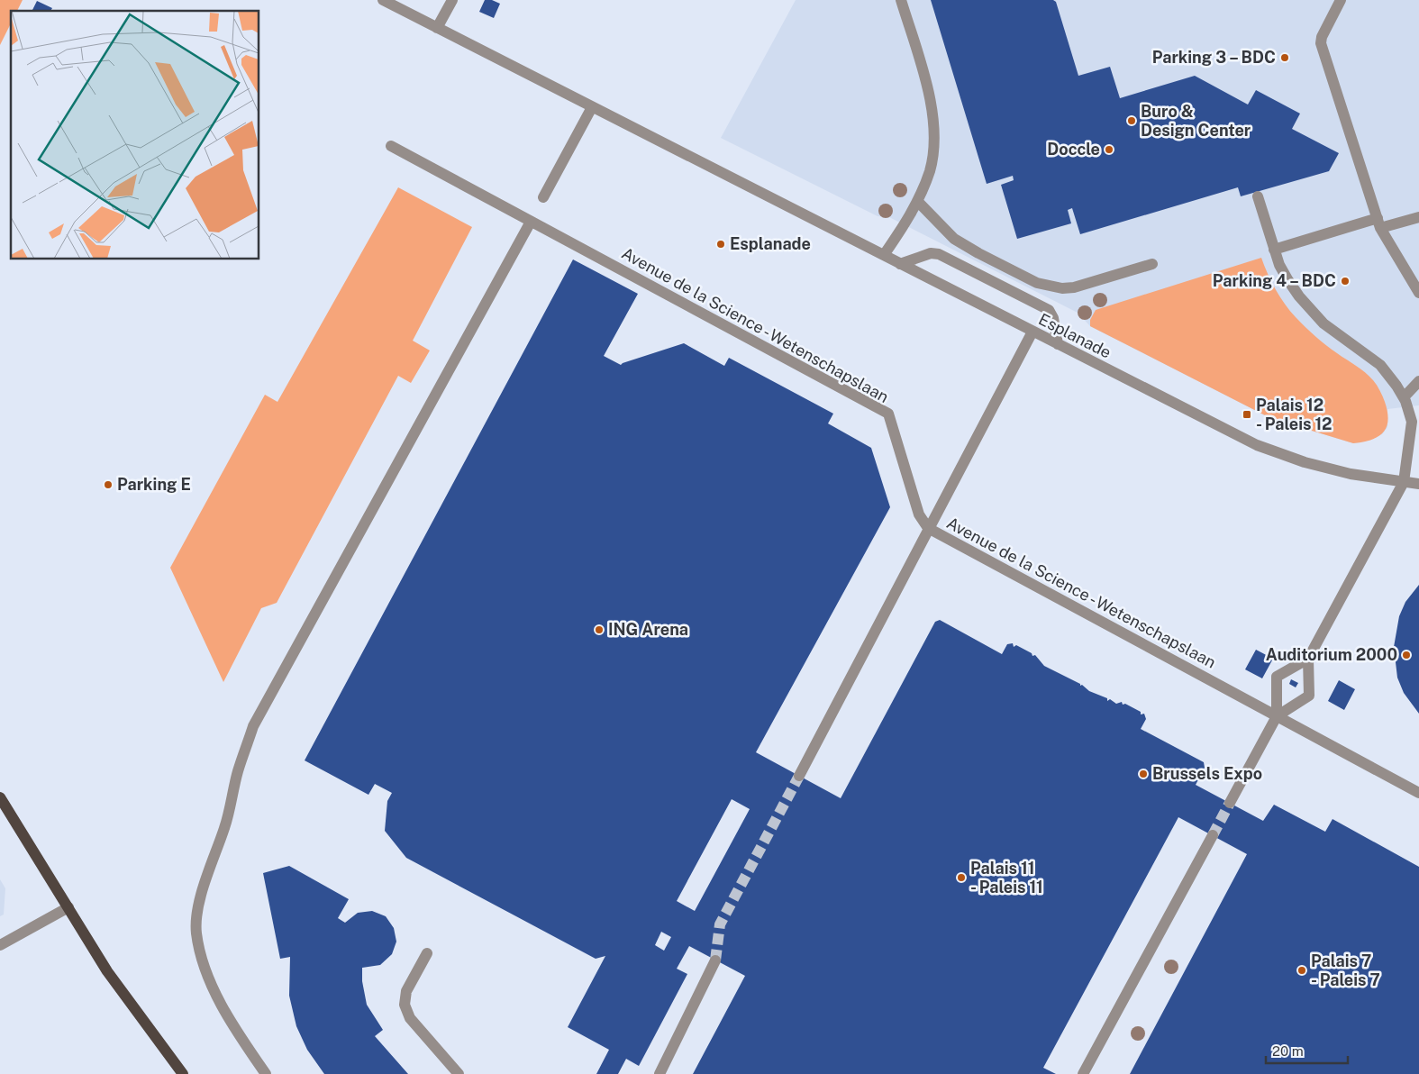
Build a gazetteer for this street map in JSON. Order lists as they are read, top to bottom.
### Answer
{
  "streets": {
    "street": ["Avenue de la Science - Wetenschapslaan", "Esplanade"]
  },
  "places": {
    "other": [
      "Parking 3 – BDC",
      "Buro & Design Center",
      "Doccle",
      "Esplanade",
      "Parking 4 – BDC",
      "Parking E",
      "ING Arena",
      "Auditorium 2000",
      "Brussels Expo",
      "Palais 11 - Paleis 11",
      "Palais 7 - Paleis 7"
    ],
    "transit": ["Palais 12 - Paleis 12"]
  },
  "scale_bar": "20 m"
}
